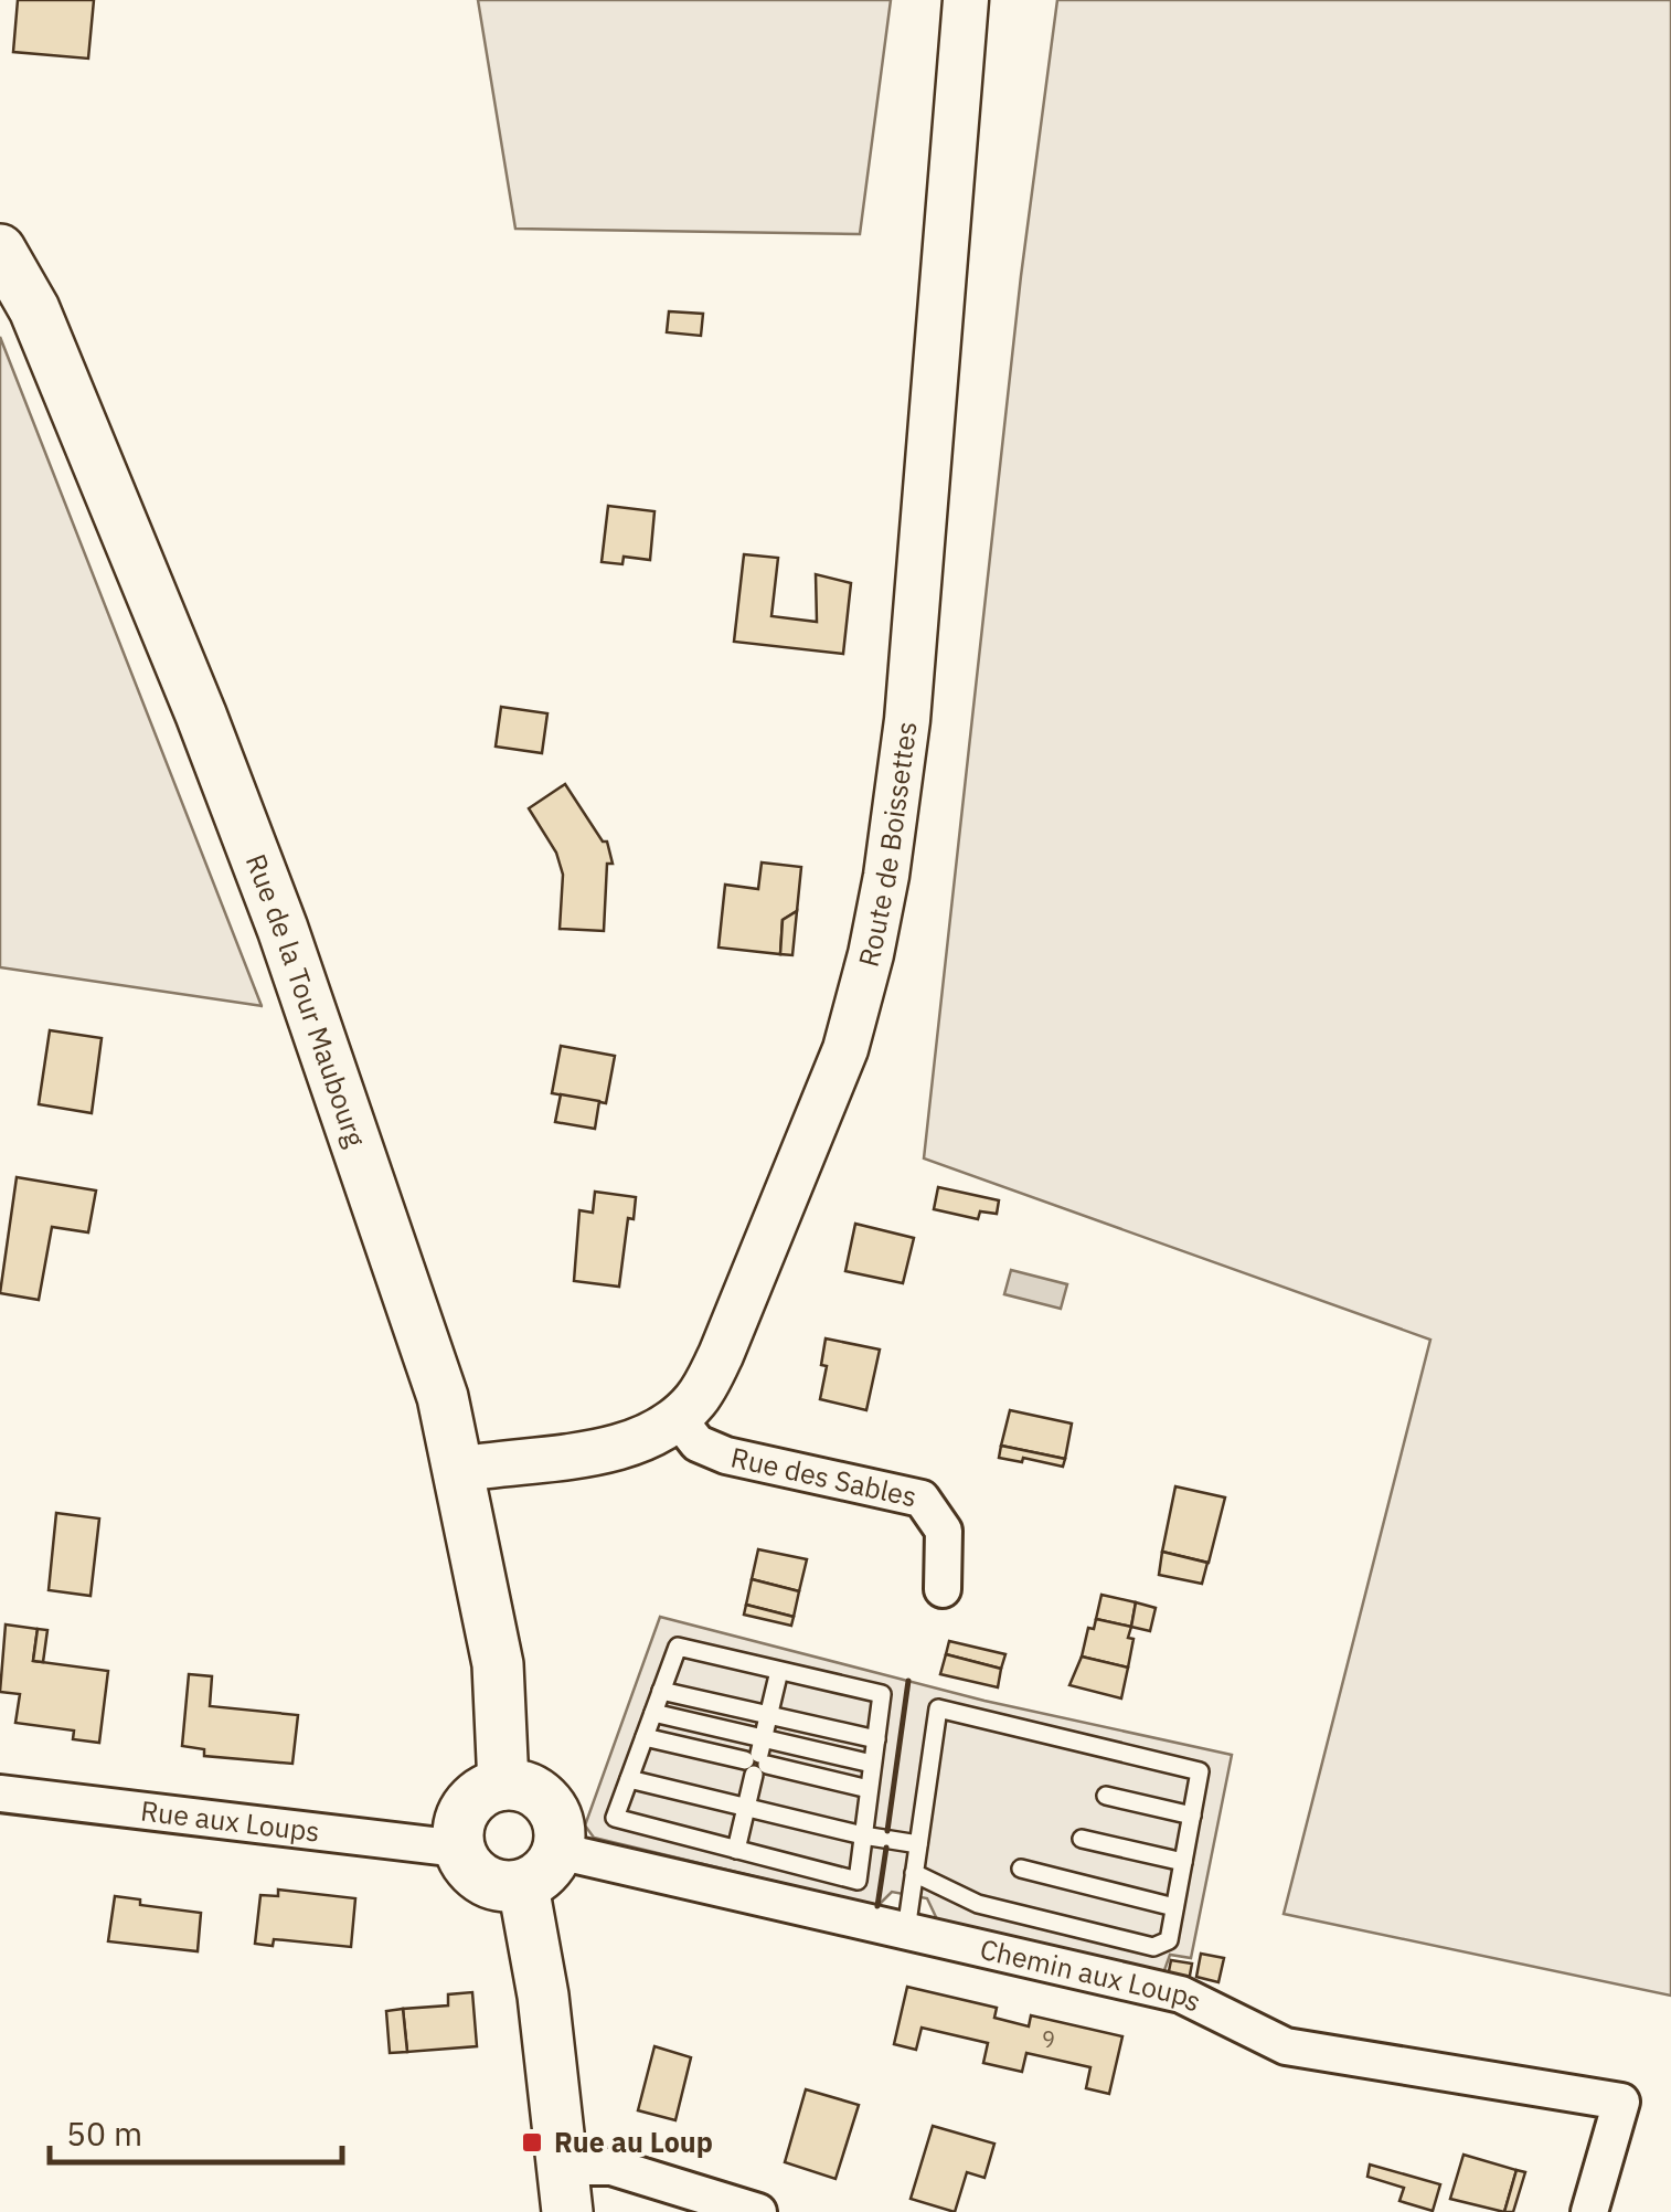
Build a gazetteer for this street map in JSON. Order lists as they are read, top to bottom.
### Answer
{
  "streets": {
    "main road": ["Rue de la Tour Maubourg"],
    "street": [
      "Route de Boissettes",
      "Rue des Sables",
      "Rue aux Loups",
      "Chemin aux Loups"
    ]
  },
  "crossings": [
    ["Route de Boissettes", "Rue de la Tour Maubourg"],
    ["Route de Boissettes", "Rue des Sables"],
    ["Rue de la Tour Maubourg", "Rue aux Loups"],
    ["Rue de la Tour Maubourg", "Chemin aux Loups"],
    ["Rue aux Loups", "Chemin aux Loups"]
  ],
  "places": {
    "transit": ["Rue au Loup"]
  },
  "house_numbers": ["9"],
  "scale_bar": "50 m"
}
